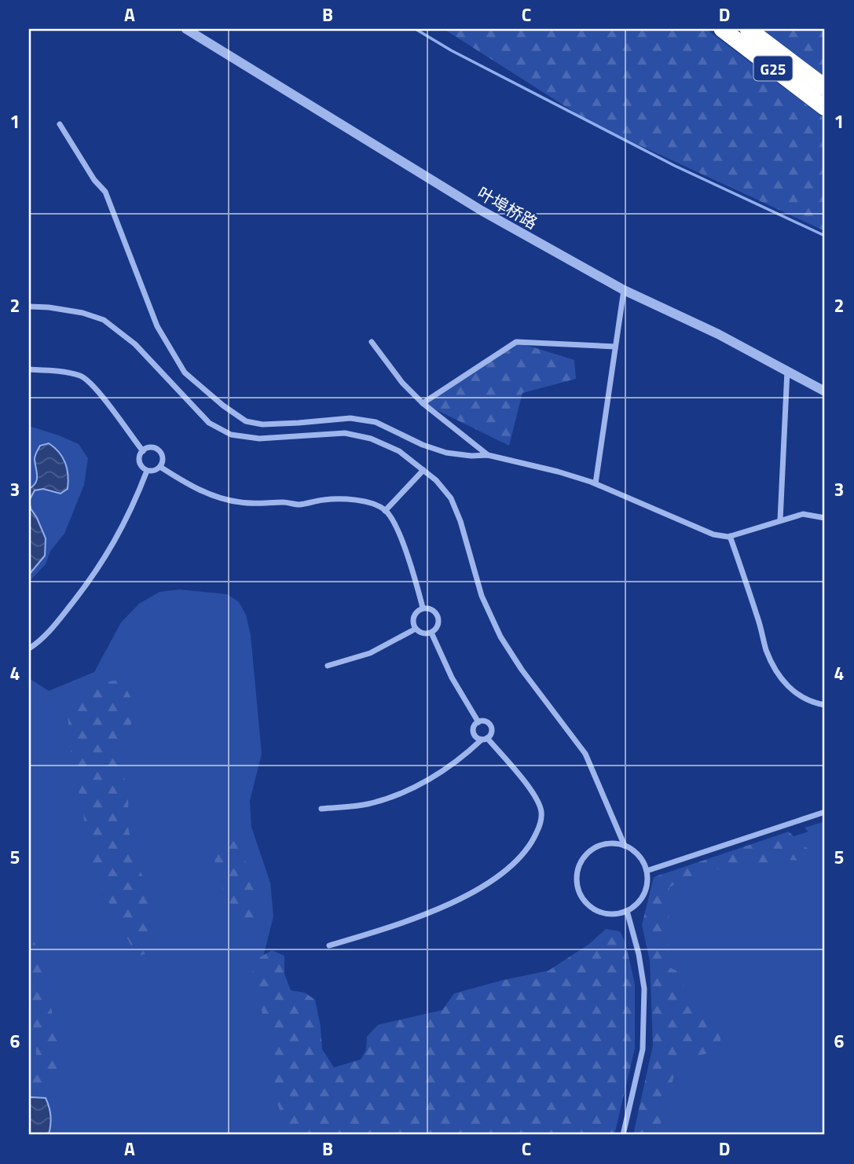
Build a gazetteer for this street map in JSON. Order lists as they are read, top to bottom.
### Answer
{
  "streets": {
    "highway": ["G25"],
    "street": ["叶埠桥路"]
  },
  "grid": {
    "columns": [
      "A",
      "B",
      "C",
      "D"
    ],
    "rows": [
      "1",
      "2",
      "3",
      "4",
      "5",
      "6"
    ]
  }
}
